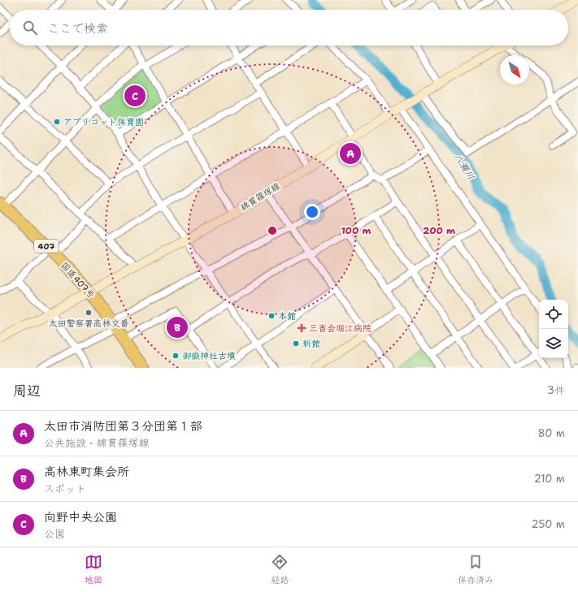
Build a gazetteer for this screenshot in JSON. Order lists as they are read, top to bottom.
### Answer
{
  "streets": {
    "highway": ["407", "国道407号"],
    "main road": ["綿貫篠塚線"]
  },
  "crossings": [
    ["綿貫篠塚線", "国道407号"]
  ],
  "water": ["八瀬川"],
  "places": {
    "other": [
      "アプリコット保育園",
      "太田警察署高林交番",
      "本館",
      "新館",
      "御嶽神社古墳"
    ],
    "health": ["三省会堀江病院"]
  },
  "north": "bottom right",
  "page": {
    "search": "ここで検索",
    "pins": ["C", "A", "B"],
    "heading": ["周辺", "3件"],
    "list": [
      {
        "mark": "A",
        "name": "太田市消防団第３分団第１部",
        "note": "公共施設 · 綿貫篠塚線",
        "value": "80 m"
      },
      {
        "mark": "B",
        "name": "高林東町集会所",
        "note": "スポット",
        "value": "210 m"
      },
      {
        "mark": "C",
        "name": "向野中央公園",
        "note": "公園",
        "value": "250 m"
      }
    ],
    "nav": ["地図", "経路", "保存済み"]
  },
  "rings": ["100 m", "200 m"]
}
